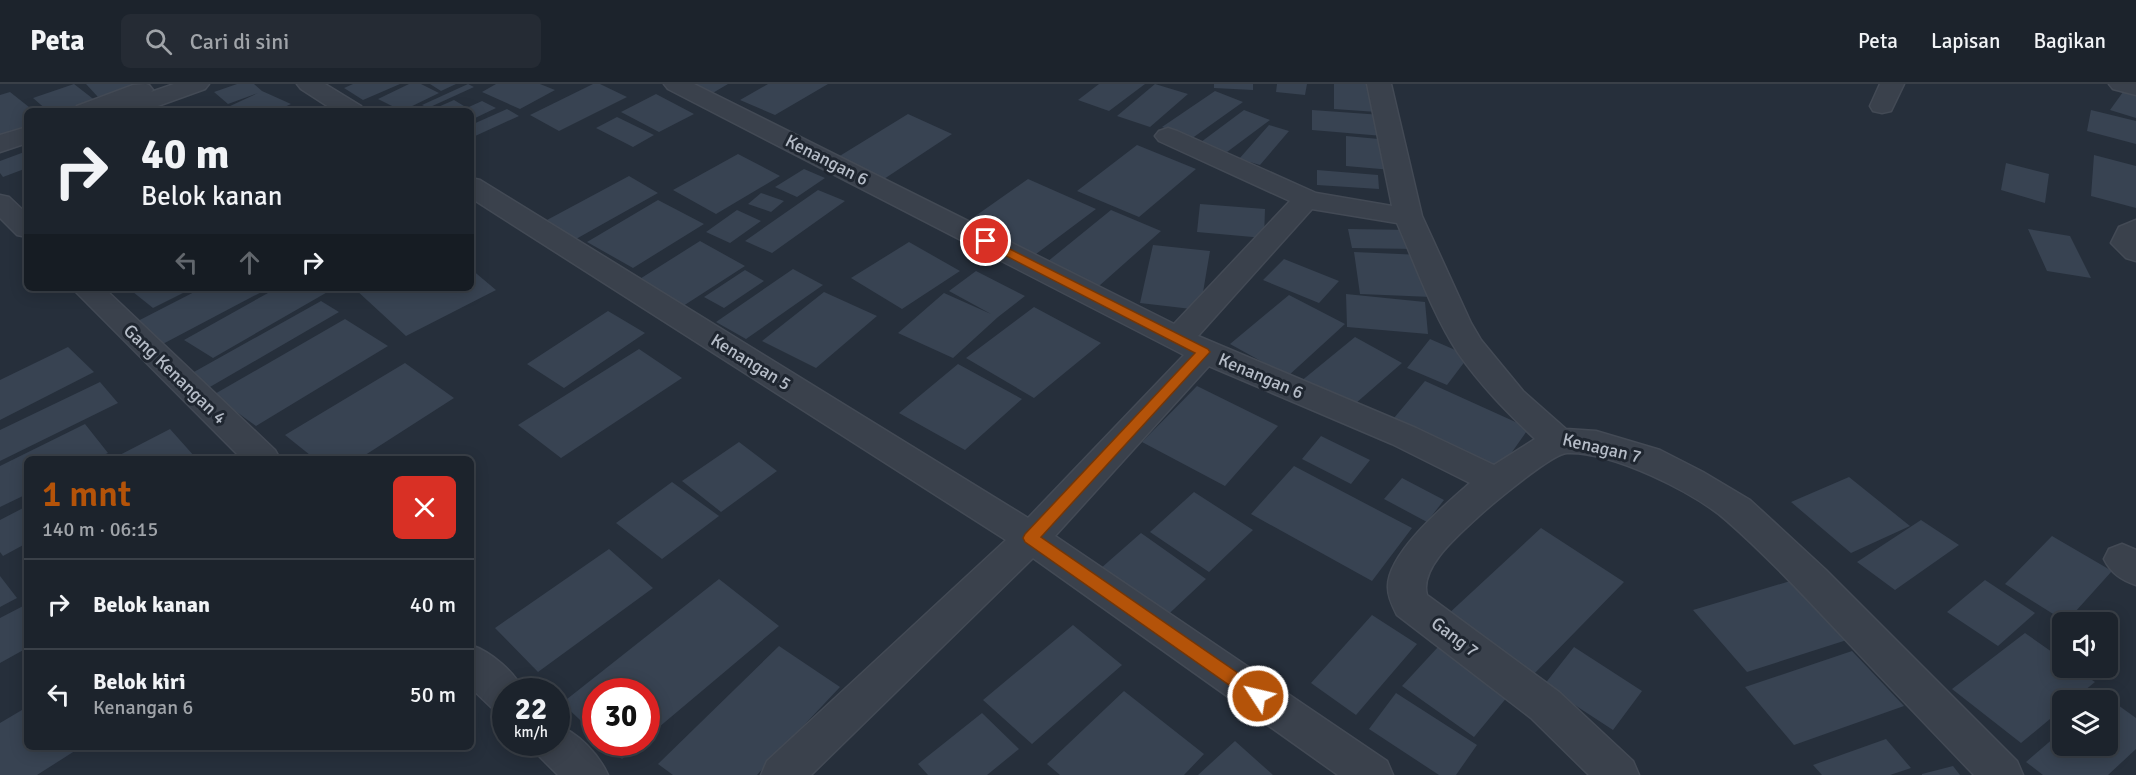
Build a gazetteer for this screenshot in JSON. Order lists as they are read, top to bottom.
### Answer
{
  "streets": {
    "street": [
      "Kenangan 6",
      "Kenangan 5",
      "Gang Kenangan 4",
      "Kenagan 7",
      "Gang 7"
    ]
  },
  "crossings": [
    ["Kenangan 6", "Gang 7"]
  ],
  "page": {
    "header": "Peta",
    "search": "Cari di sini",
    "nav": ["Peta", "Lapisan", "Bagikan"],
    "turn": ["40 m", "Belok kanan"],
    "heading": ["1 mnt", "140 m · 06:15"],
    "list": [
      {
        "name": "Belok kanan",
        "value": "40 m"
      },
      {
        "name": "Belok kiri",
        "note": "Kenangan 6",
        "value": "50 m"
      }
    ],
    "speed": "22 km/h",
    "limit": "30"
  }
}
